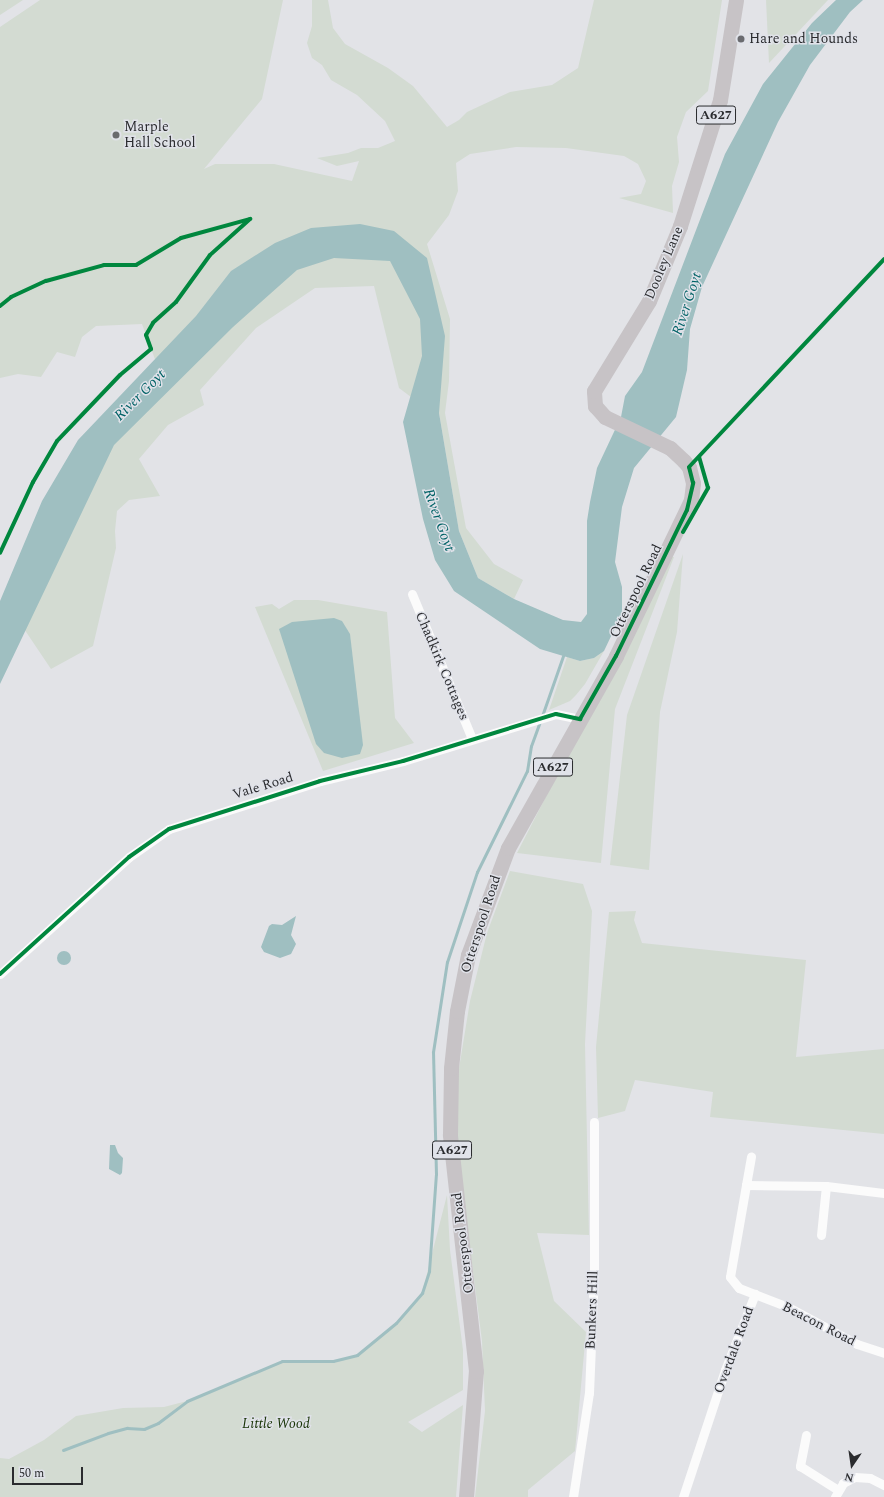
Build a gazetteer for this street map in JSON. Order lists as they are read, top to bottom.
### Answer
{
  "streets": {
    "main road": ["A627", "Dooley Lane", "Otterspool Road"],
    "street": [
      "Chadkirk Cottages",
      "Vale Road",
      "Bunkers Hill",
      "Beacon Road",
      "Overdale Road"
    ]
  },
  "crossings": [
    ["Dooley Lane", "Otterspool Road"],
    ["Otterspool Road", "Vale Road"],
    ["Chadkirk Cottages", "Vale Road"],
    ["Beacon Road", "Overdale Road"]
  ],
  "water": ["River Goyt"],
  "parks": ["Little Wood"],
  "places": ["Hare and Hounds", "Marple Hall School"],
  "scale_bar": "50 m",
  "north": "bottom"
}
